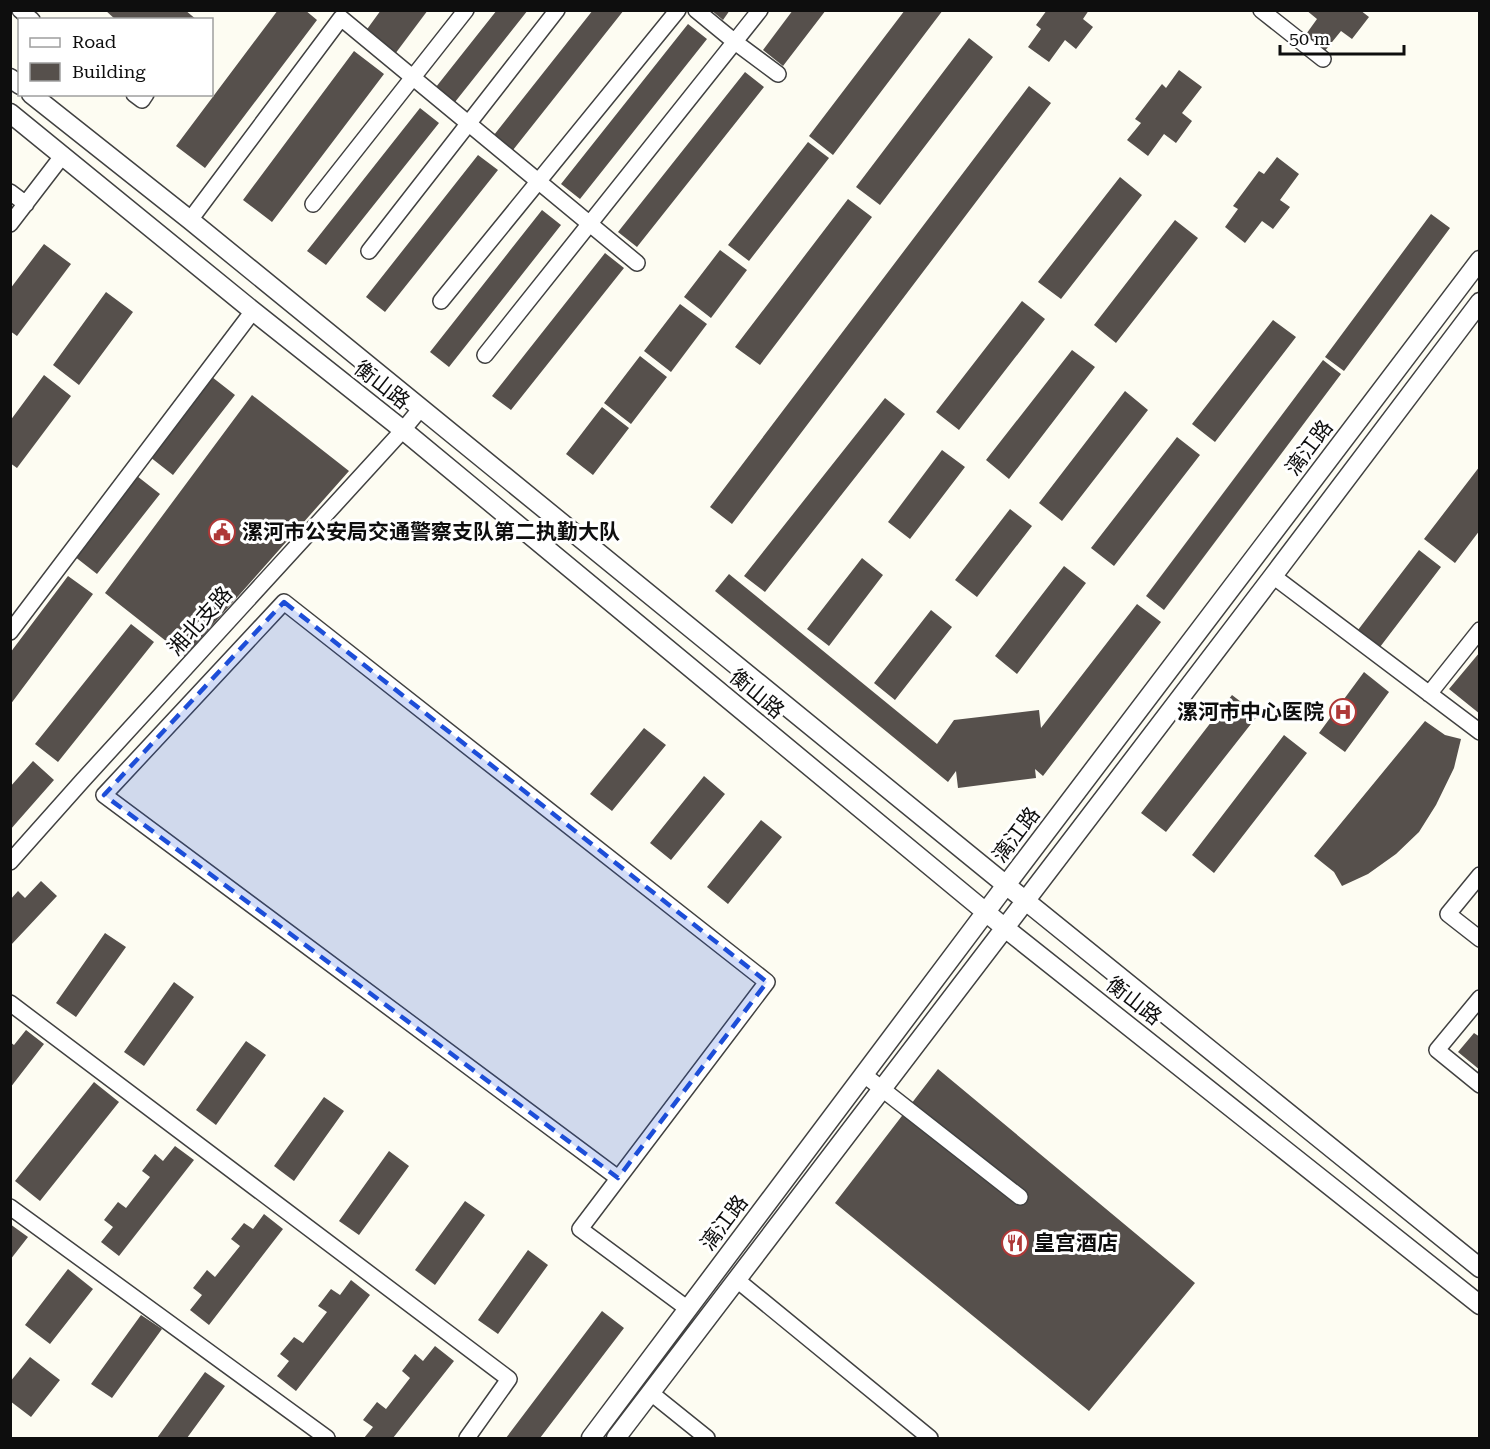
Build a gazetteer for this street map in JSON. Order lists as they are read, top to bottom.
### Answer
{
  "streets": {
    "street": ["衡山路", "漓江路", "湘北支路"]
  },
  "crossings": [
    ["衡山路", "漓江路"],
    ["衡山路", "湘北支路"]
  ],
  "places": {
    "public building": ["漯河市公安局交通警察支队第二执勤大队"],
    "hospital": ["漯河市中心医院"],
    "restaurant": ["皇宫酒店"]
  },
  "legend": ["Road", "Building"],
  "scale_bar": "50 m"
}
